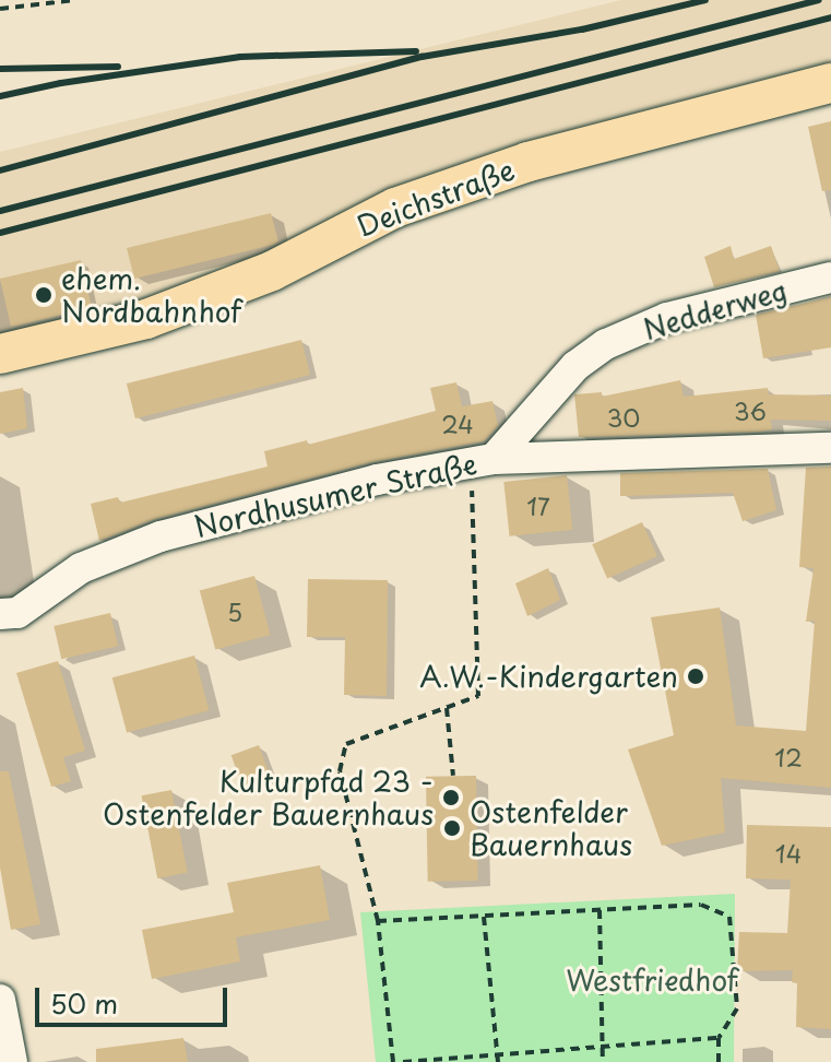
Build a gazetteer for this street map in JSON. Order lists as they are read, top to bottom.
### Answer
{
  "streets": {
    "main road": ["Deichstraße"],
    "street": ["Nedderweg", "Nordhusumer Straße"]
  },
  "crossings": [
    ["Nedderweg", "Nordhusumer Straße"]
  ],
  "parks": ["Westfriedhof"],
  "places": [
    "ehem. Nordbahnhof",
    "A.W.-Kindergarten",
    "Kulturpfad 23 - Ostenfelder Bauernhaus",
    "Ostenfelder Bauernhaus"
  ],
  "house_numbers": [
    "36",
    "30",
    "24",
    "17",
    "5",
    "12",
    "14"
  ],
  "scale_bar": "50 m"
}
